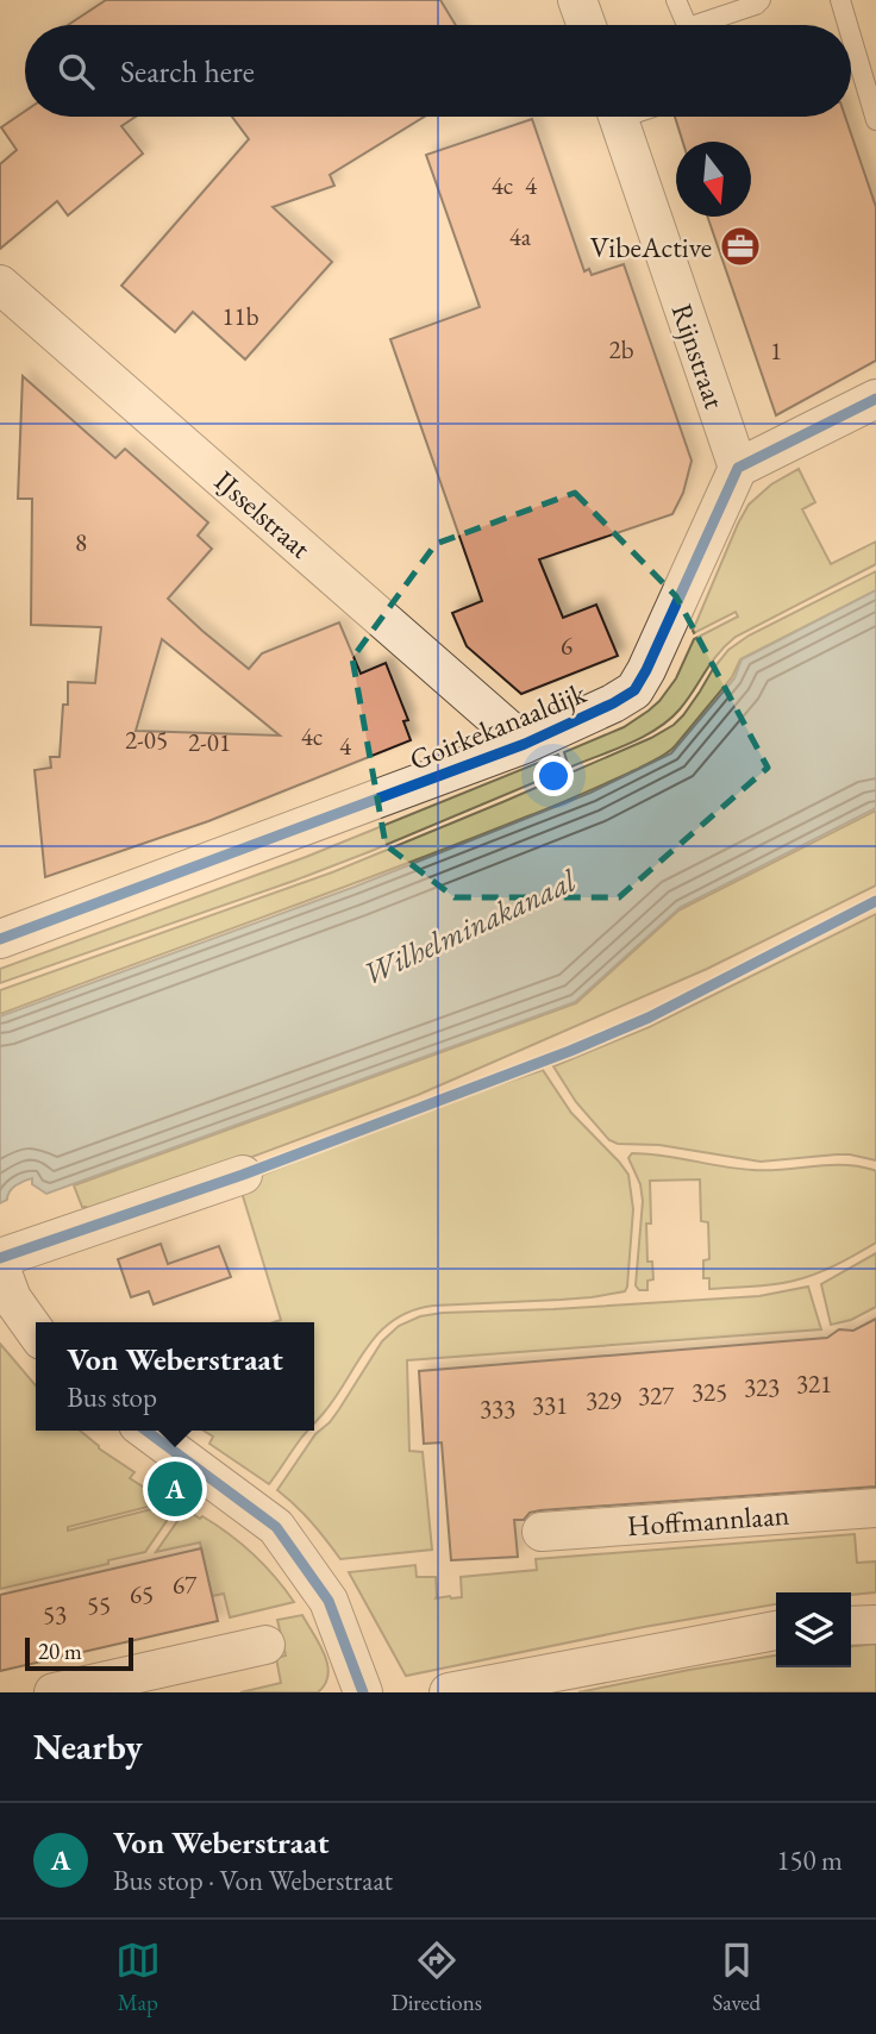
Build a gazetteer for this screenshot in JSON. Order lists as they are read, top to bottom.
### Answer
{
  "streets": {
    "street": [
      "Rijnstraat",
      "IJsselstraat",
      "Goirkekanaaldijk",
      "Hoffmannlaan"
    ]
  },
  "crossings": [
    ["Rijnstraat", "Goirkekanaaldijk"],
    ["IJsselstraat", "Goirkekanaaldijk"]
  ],
  "water": ["Wilhelminakanaal"],
  "places": {
    "office": ["VibeActive"]
  },
  "house_numbers": [
    "4c",
    "4",
    "4a",
    "11b",
    "2b",
    "1",
    "8",
    "6",
    "4c",
    "2-05",
    "2-01",
    "4",
    "321",
    "323",
    "325",
    "327",
    "329",
    "331",
    "333",
    "67",
    "65",
    "55",
    "53"
  ],
  "scale_bar": "20 m",
  "north": "bottom",
  "page": {
    "search": "Search here",
    "popup": ["Von Weberstraat", "Bus stop"],
    "pins": "A",
    "scale": "20 m",
    "heading": "Nearby",
    "list": [
      {
        "mark": "A",
        "name": "Von Weberstraat",
        "note": "Bus stop · Von Weberstraat",
        "value": "150 m"
      }
    ],
    "nav": ["Map", "Directions", "Saved"]
  }
}
